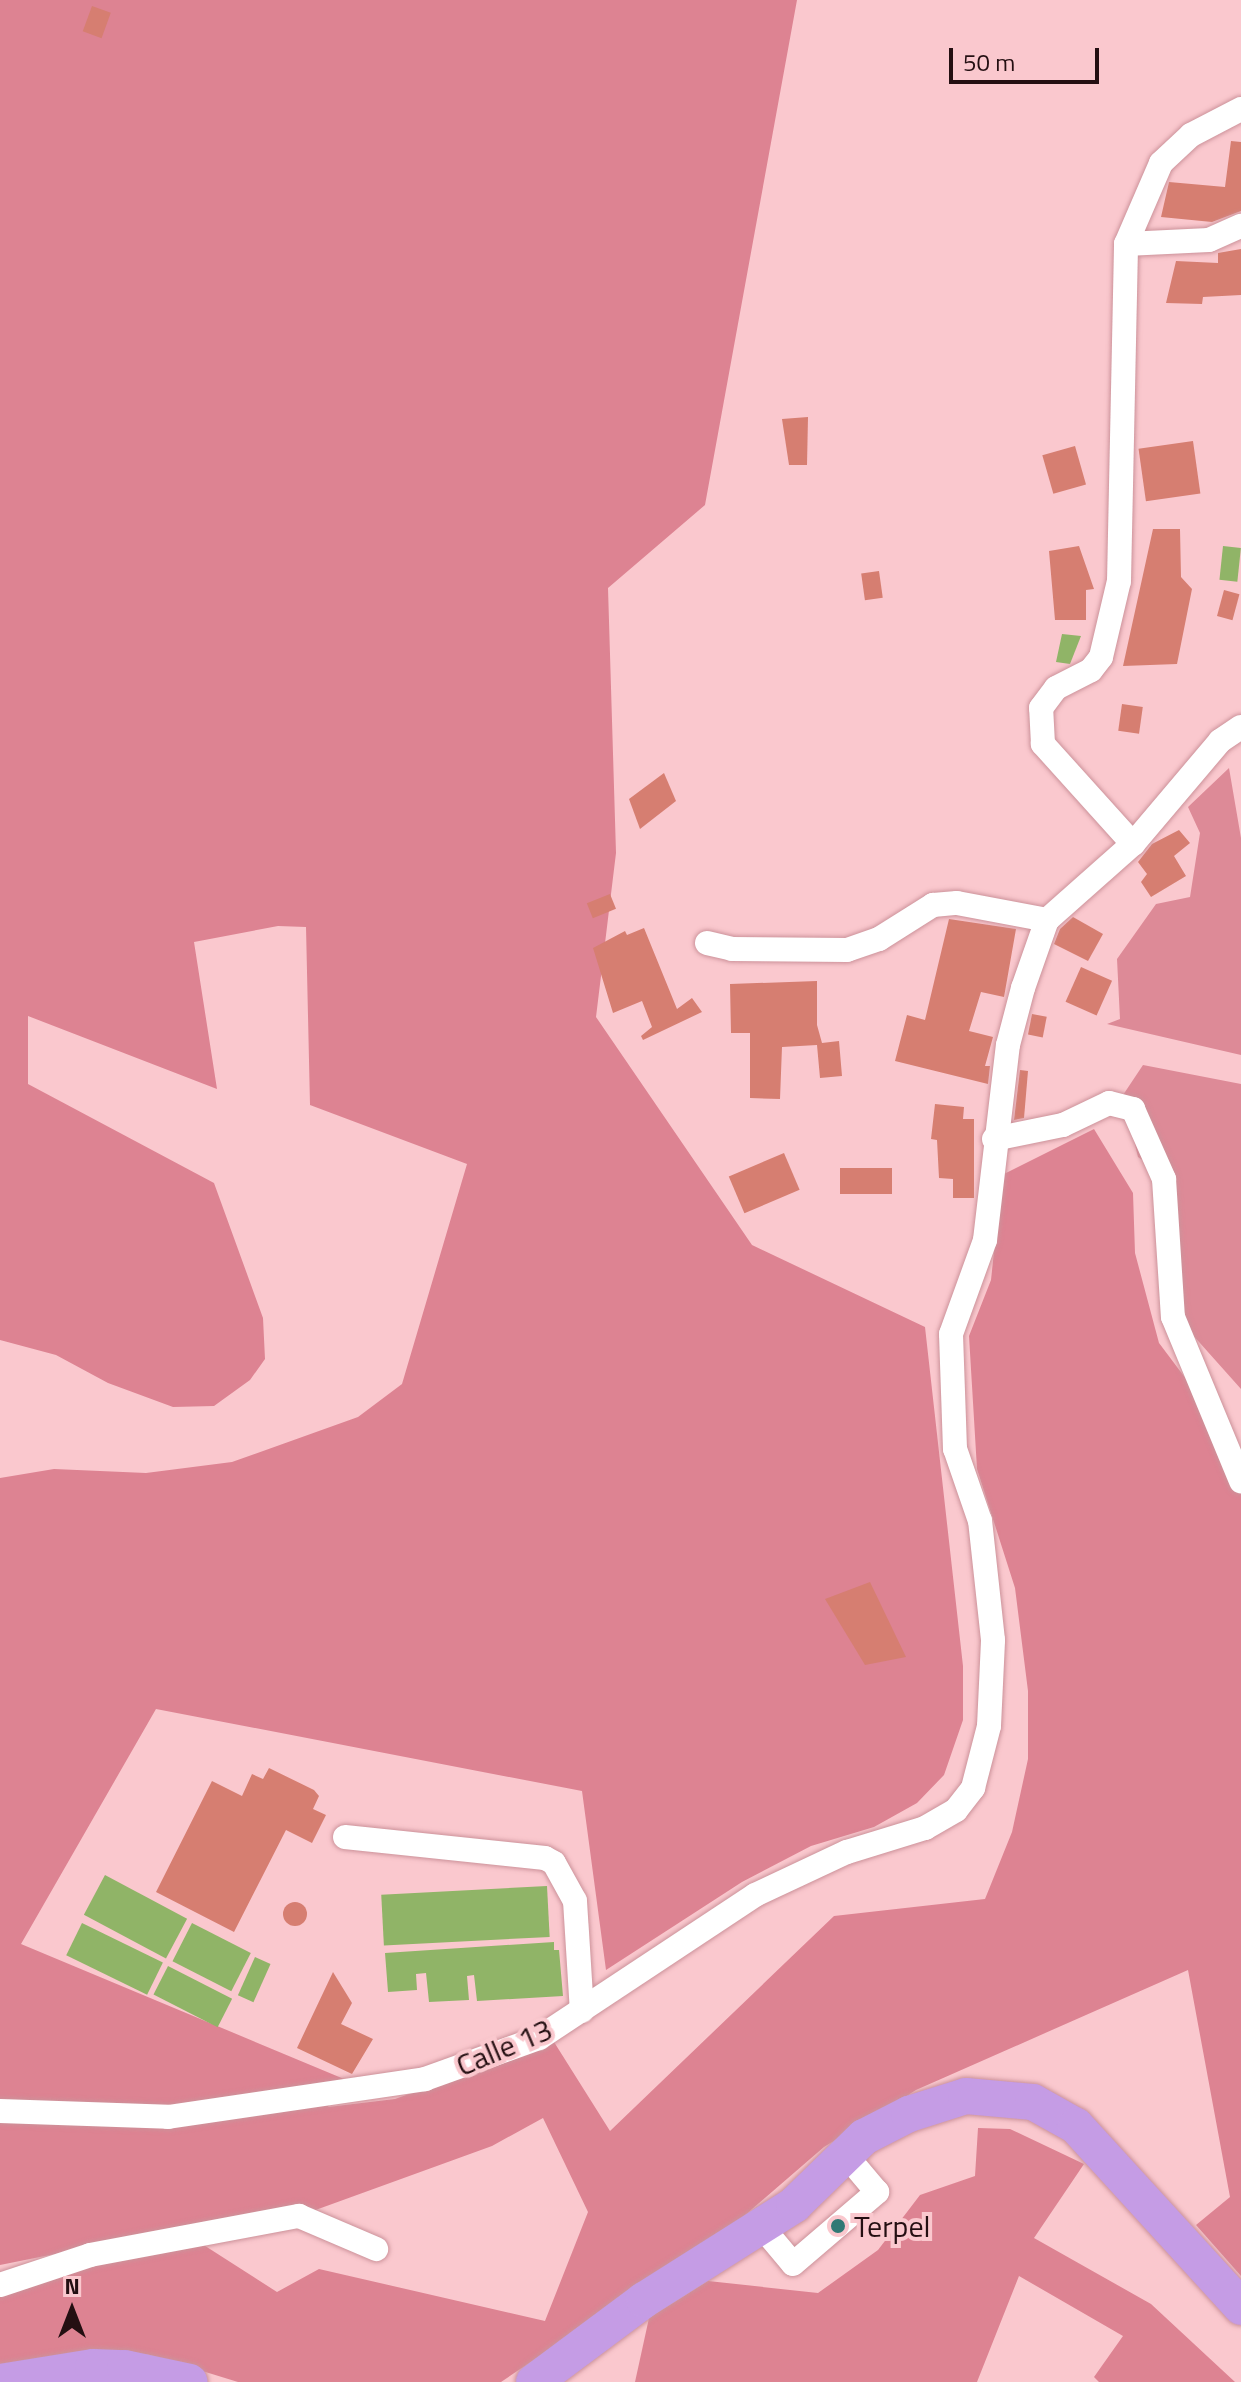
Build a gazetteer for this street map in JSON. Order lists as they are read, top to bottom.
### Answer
{
  "streets": {
    "street": ["Calle 13"]
  },
  "places": ["Terpel"],
  "scale_bar": "50 m",
  "north": "top"
}
